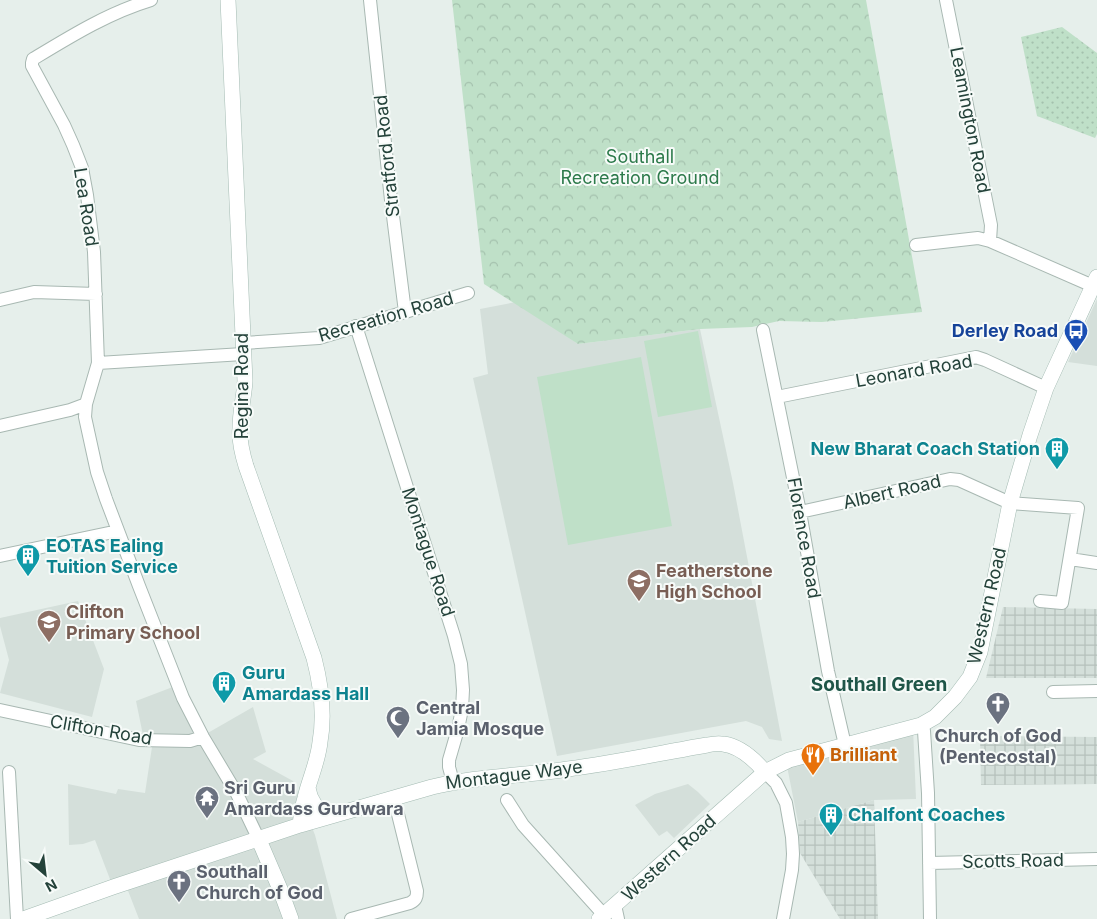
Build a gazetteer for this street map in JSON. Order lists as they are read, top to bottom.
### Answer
{
  "streets": {
    "street": [
      "Leamington Road",
      "Stratford Road",
      "Lea Road",
      "Recreation Road",
      "Leonard Road",
      "Regina Road",
      "Albert Road",
      "Florence Road",
      "Montague Road",
      "Western Road",
      "Clifton Road",
      "Montague Waye",
      "Scotts Road"
    ]
  },
  "crossings": [
    ["Stratford Road", "Recreation Road"],
    ["Lea Road", "Recreation Road"],
    ["Lea Road", "Clifton Road"],
    ["Lea Road", "Montague Waye"],
    ["Recreation Road", "Regina Road"],
    ["Recreation Road", "Montague Road"],
    ["Leonard Road", "Florence Road"],
    ["Leonard Road", "Western Road"],
    ["Regina Road", "Montague Waye"],
    ["Albert Road", "Florence Road"],
    ["Albert Road", "Western Road"],
    ["Florence Road", "Western Road"],
    ["Montague Road", "Montague Waye"],
    ["Western Road", "Montague Waye"]
  ],
  "districts": ["Southall Green"],
  "parks": ["Southall Recreation Ground"],
  "places": {
    "bus stop": ["Derley Road"],
    "building": [
      "New Bharat Coach Station",
      "EOTAS Ealing Tuition Service",
      "Guru Amardass Hall",
      "Chalfont Coaches"
    ],
    "school or university": ["Featherstone High School", "Clifton Primary School"],
    "church": ["Church of God (Pentecostal)", "Southall Church of God"],
    "mosque": ["Central Jamia Mosque"],
    "restaurant": ["Brilliant"],
    "temple": ["Sri Guru Amardass Gurdwara"]
  },
  "north": "bottom right"
}
